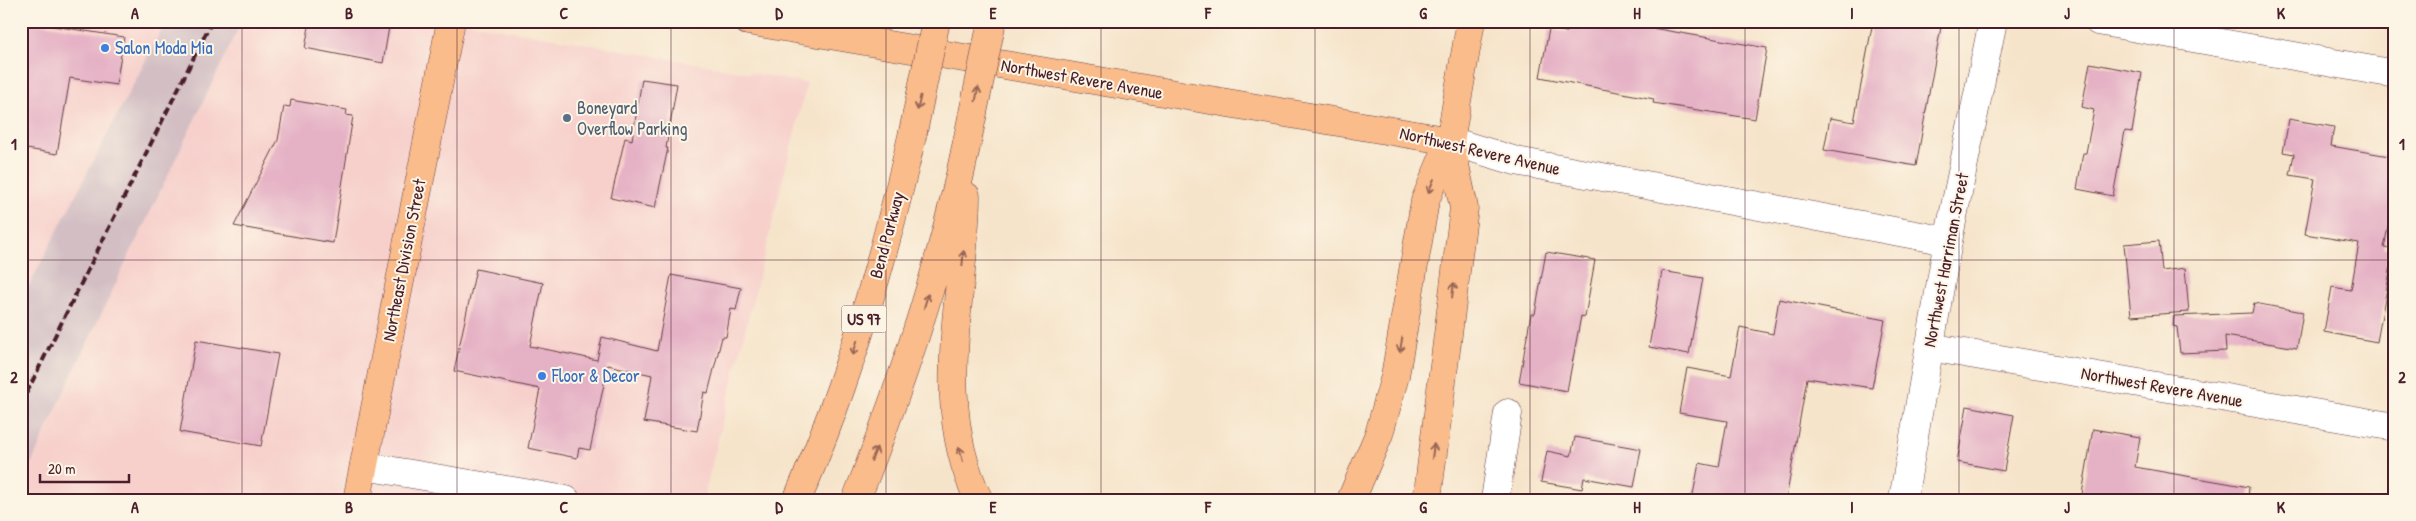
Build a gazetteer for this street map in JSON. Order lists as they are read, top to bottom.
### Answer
{
  "streets": {
    "main road": [
      "Northwest Revere Avenue",
      "Bend Parkway",
      "Northeast Division Street",
      "US 97"
    ],
    "street": ["Northwest Harriman Street"]
  },
  "crossings": [
    ["Northwest Revere Avenue", "Northwest Harriman Street"]
  ],
  "places": ["Salon Moda Mia", "Boneyard Overflow Parking", "Floor & Decor"],
  "scale_bar": "20 m",
  "grid": {
    "columns": [
      "A",
      "B",
      "C",
      "D",
      "E",
      "F",
      "G",
      "H",
      "I",
      "J",
      "K"
    ],
    "rows": ["1", "2"]
  }
}
